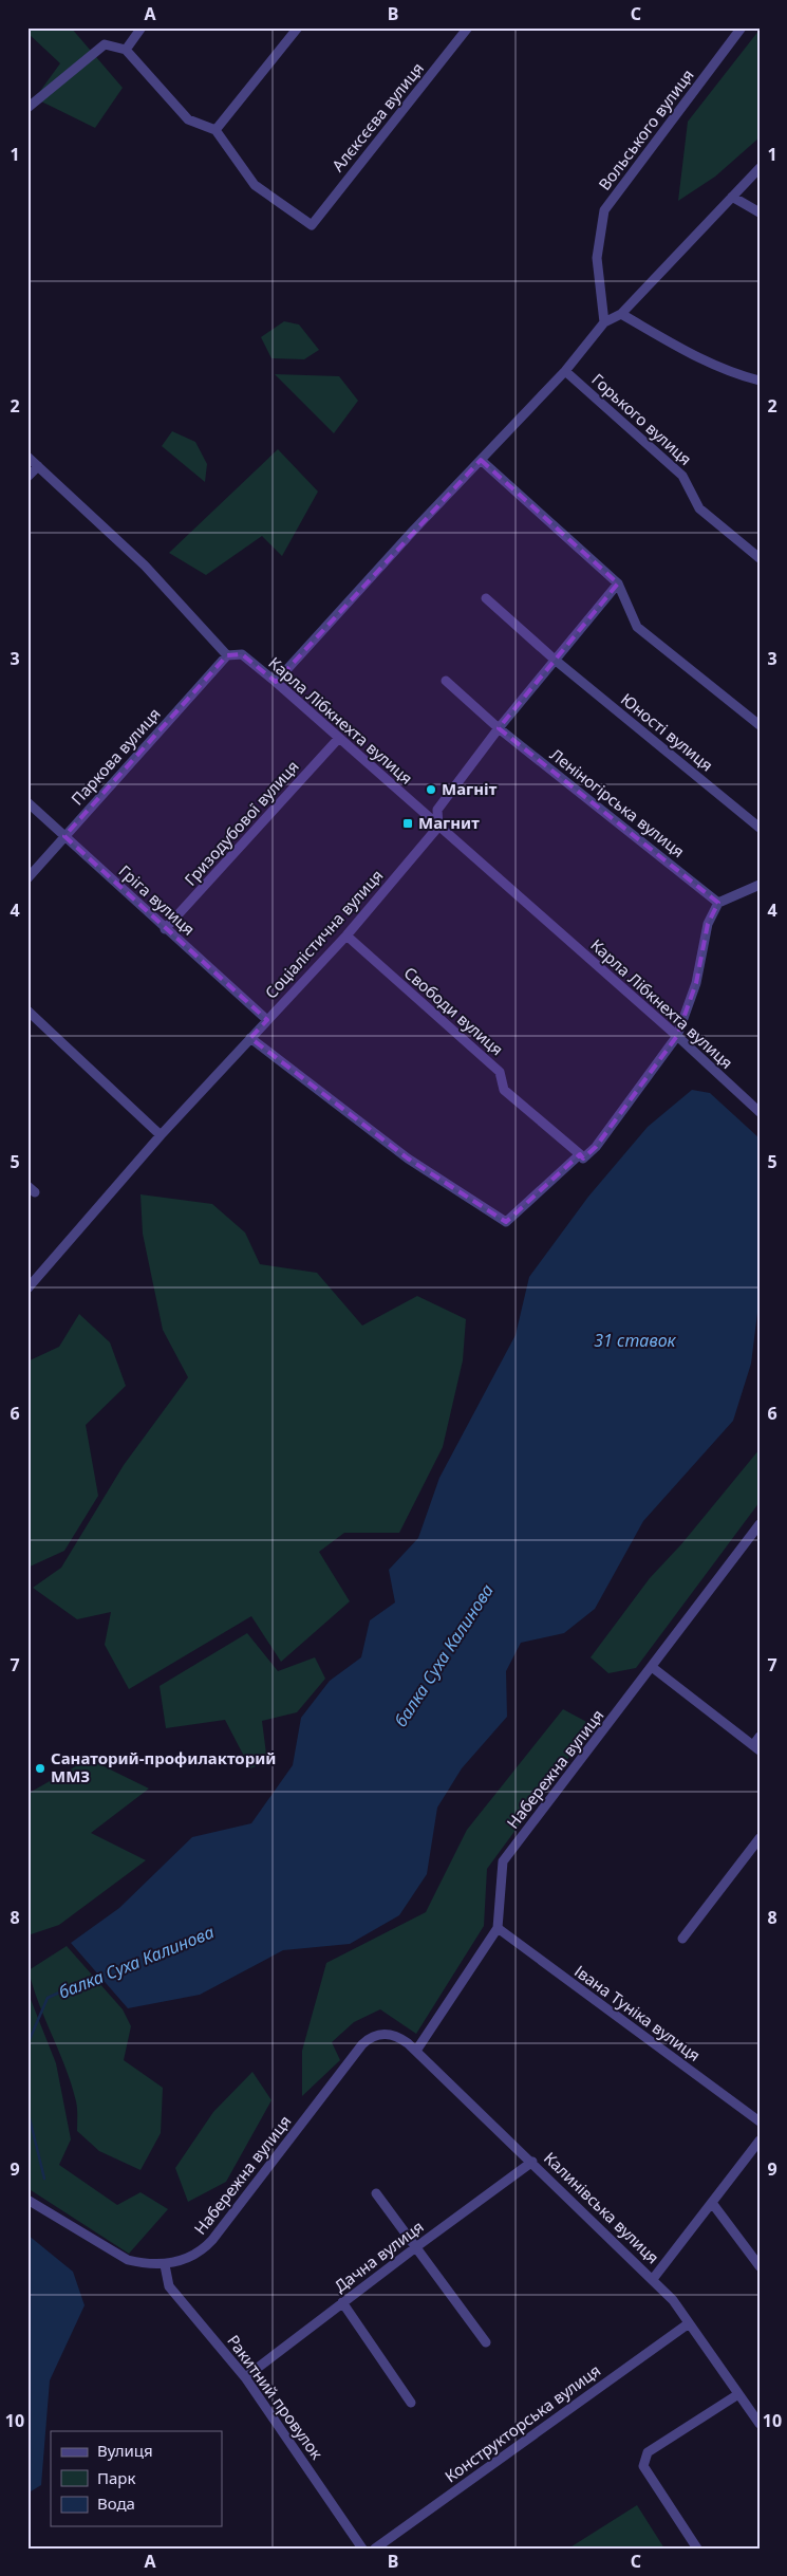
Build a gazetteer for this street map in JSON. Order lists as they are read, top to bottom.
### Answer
{
  "streets": {
    "street": [
      "Алєксєєва вулиця",
      "Вольського вулиця",
      "Горького вулиця",
      "Карла Лібкнехта вулиця",
      "Юності вулиця",
      "Паркова вулиця",
      "Леніногірська вулиця",
      "Гризодубової вулиця",
      "Гріга вулиця",
      "Соціалістична вулиця",
      "Свободи вулиця",
      "Набережна вулиця",
      "Івана Туніка вулиця",
      "Калинівська вулиця",
      "Дачна вулиця",
      "Ракитний провулок",
      "Конструкторська вулиця"
    ]
  },
  "crossings": [
    ["Карла Лібкнехта вулиця", "Паркова вулиця"],
    ["Карла Лібкнехта вулиця", "Гризодубової вулиця"],
    ["Карла Лібкнехта вулиця", "Соціалістична вулиця"],
    ["Юності вулиця", "Соціалістична вулиця"],
    ["Паркова вулиця", "Гріга вулиця"],
    ["Леніногірська вулиця", "Соціалістична вулиця"],
    ["Гризодубової вулиця", "Гріга вулиця"],
    ["Гріга вулиця", "Соціалістична вулиця"],
    ["Соціалістична вулиця", "Свободи вулиця"],
    ["Набережна вулиця", "Івана Туніка вулиця"],
    ["Набережна вулиця", "Калинівська вулиця"],
    ["Набережна вулиця", "Ракитний провулок"],
    ["Калинівська вулиця", "Дачна вулиця"],
    ["Калинівська вулиця", "Конструкторська вулиця"],
    ["Дачна вулиця", "Ракитний провулок"]
  ],
  "water": ["31 ставок", "балка Суха Калинова"],
  "places": {
    "other": ["Магніт", "Санаторий-профилакторий ММЗ"],
    "transit": ["Магнит"]
  },
  "legend": ["Вулиця", "Парк", "Вода"],
  "grid": {
    "columns": ["A", "B", "C"],
    "rows": [
      "1",
      "2",
      "3",
      "4",
      "5",
      "6",
      "7",
      "8",
      "9",
      "10"
    ]
  }
}
